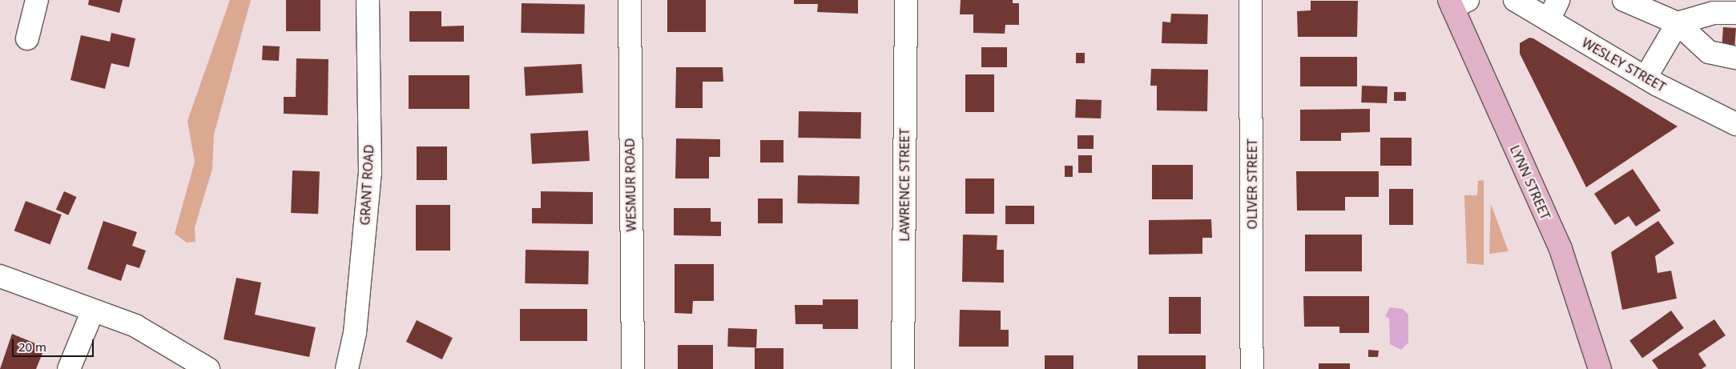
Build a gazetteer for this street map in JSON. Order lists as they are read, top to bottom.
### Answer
{
  "streets": {
    "main road": ["LYNN STREET"],
    "street": [
      "WESLEY STREET",
      "OLIVER STREET",
      "GRANT ROAD",
      "WESMUR ROAD",
      "LAWRENCE STREET"
    ]
  },
  "scale_bar": "20 m"
}
